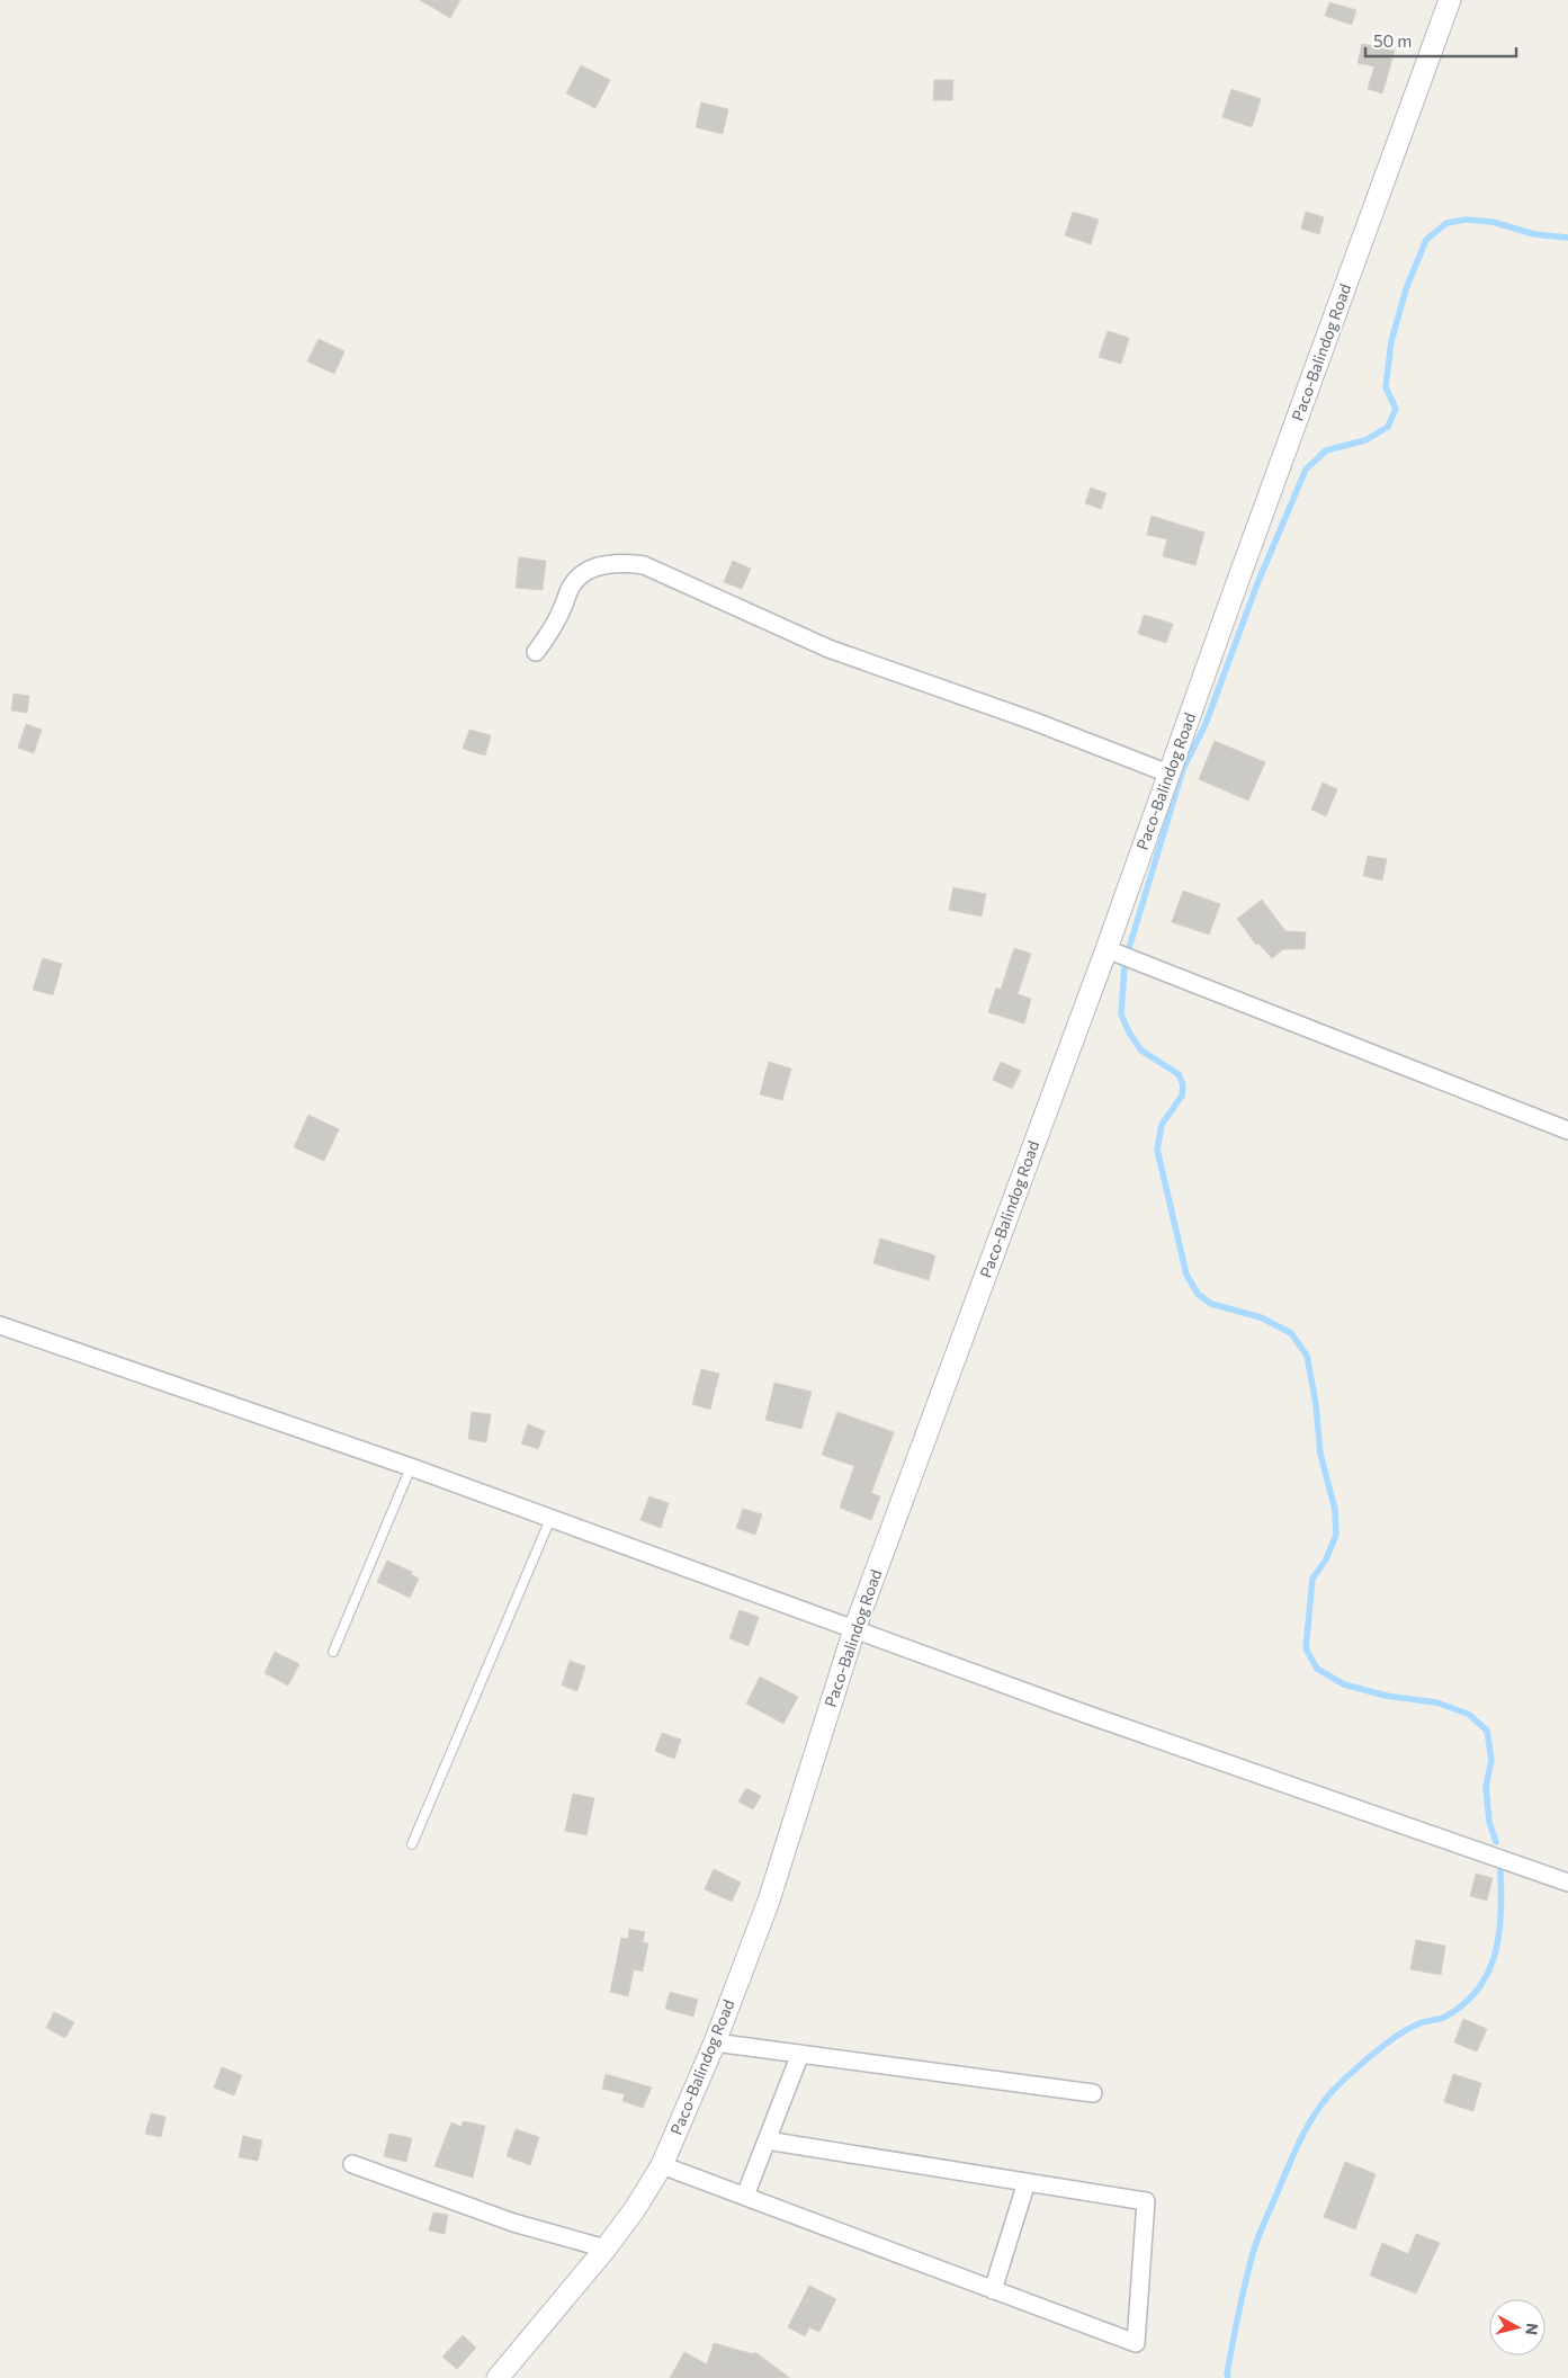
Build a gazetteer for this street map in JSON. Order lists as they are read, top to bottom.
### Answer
{
  "streets": {
    "street": ["Paco-Balindog Road"]
  },
  "scale_bar": "50 m",
  "north": "right"
}
